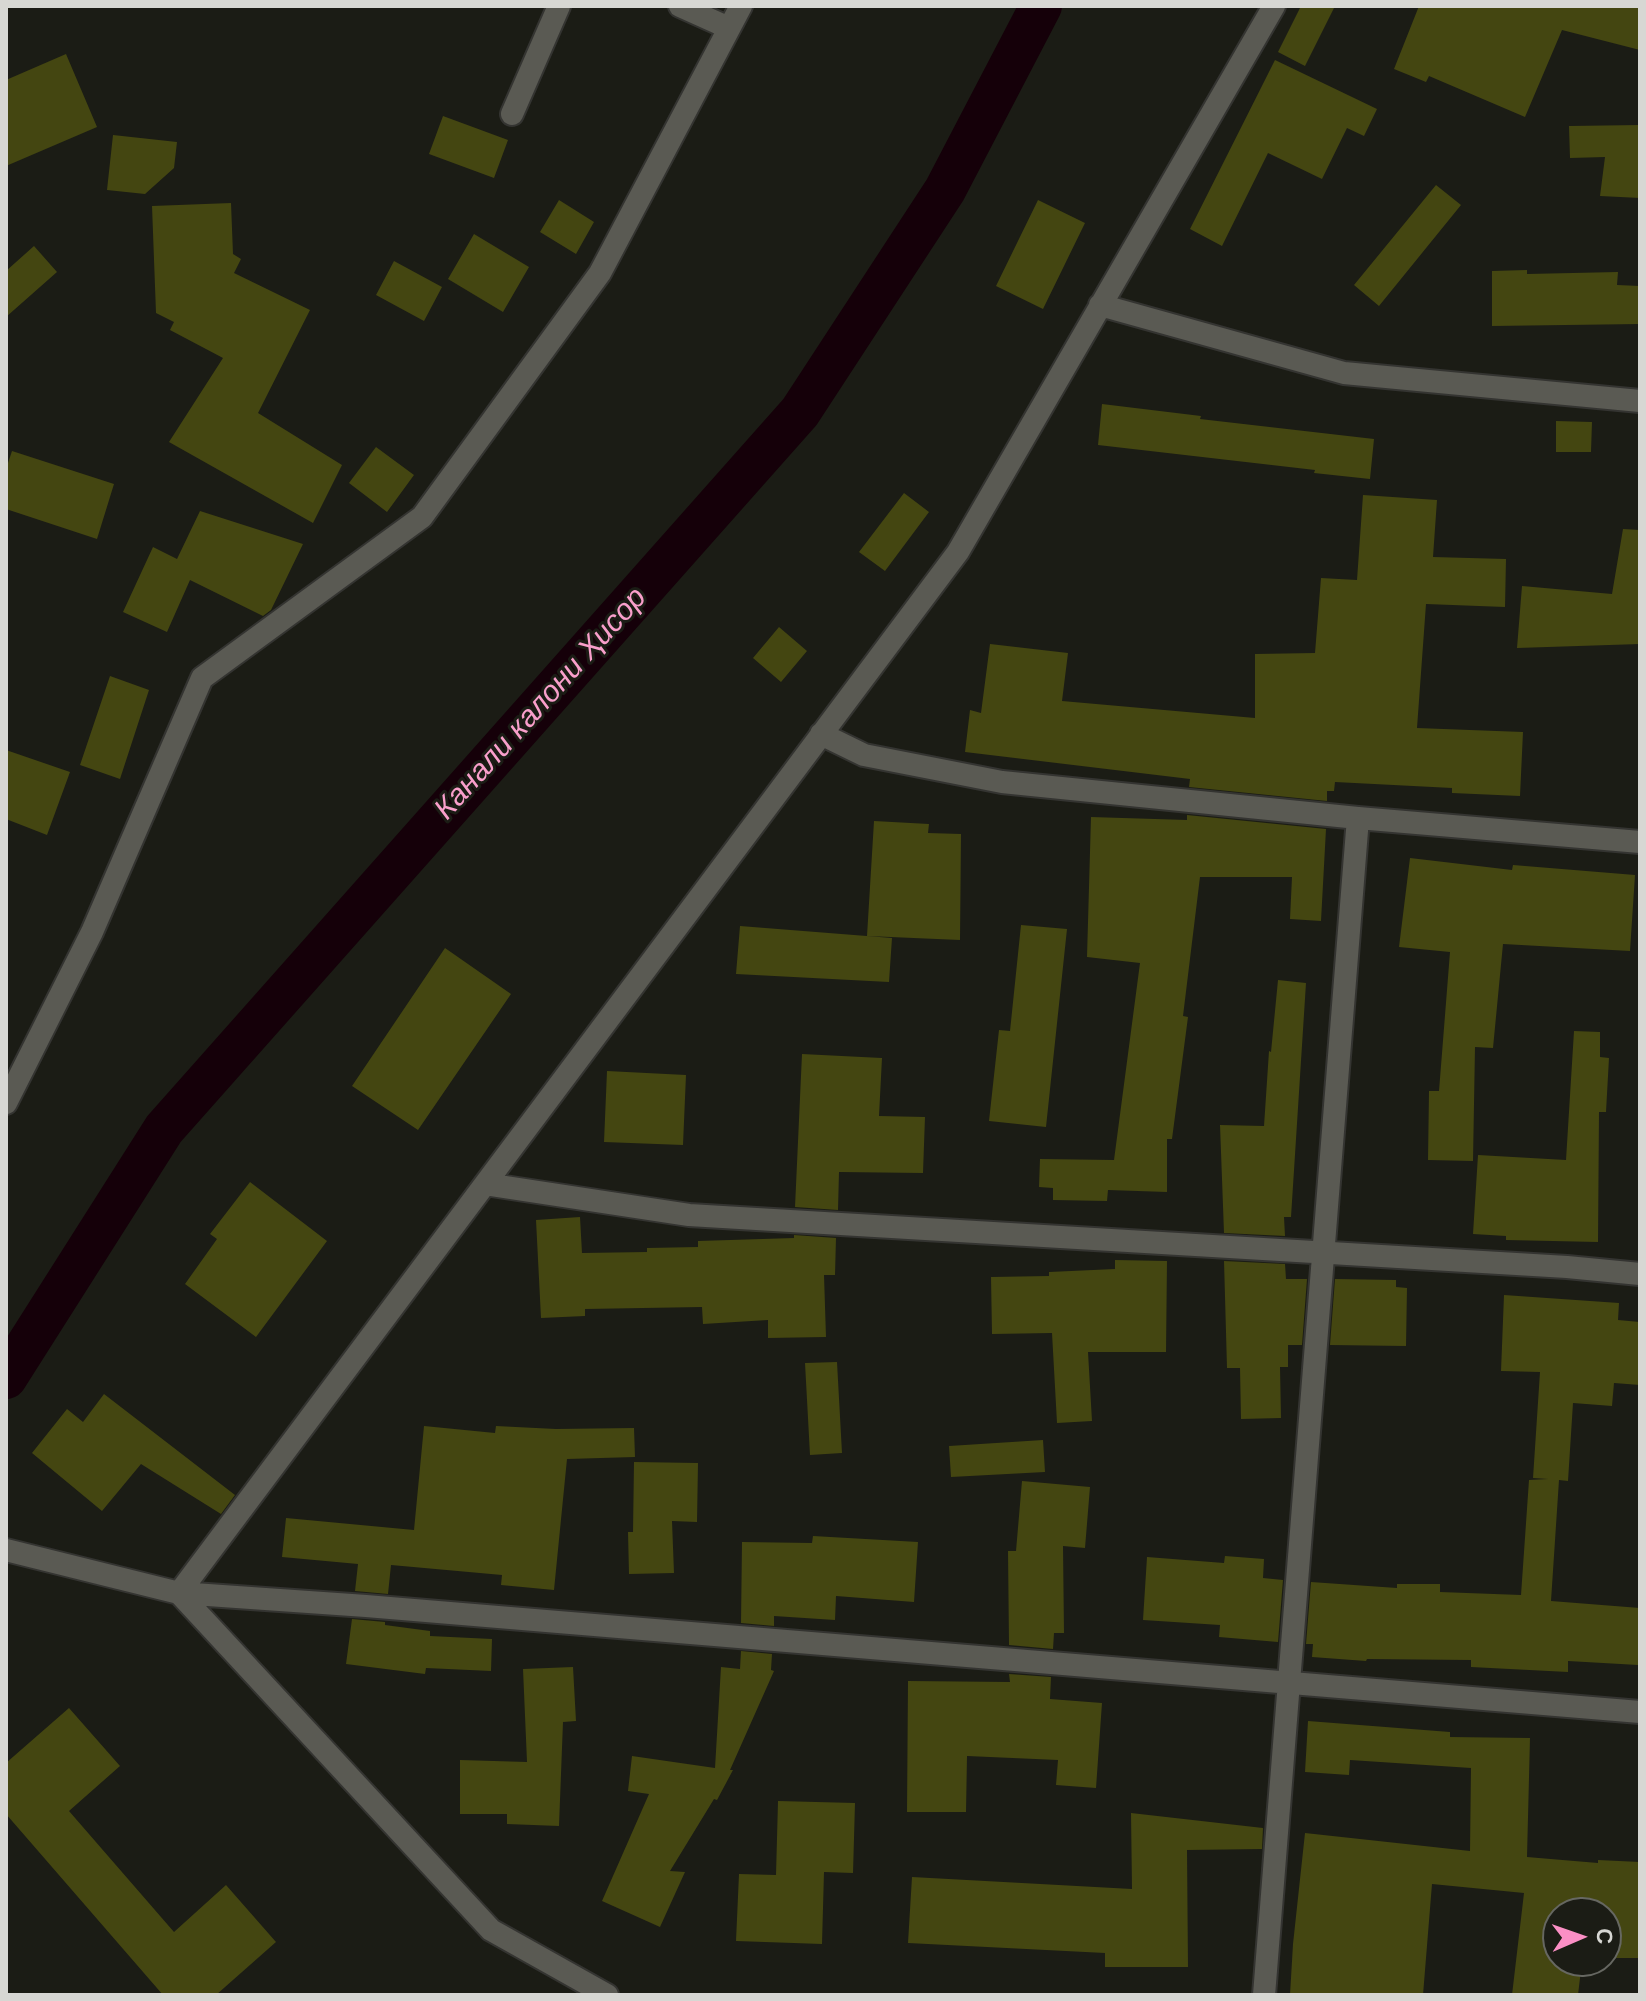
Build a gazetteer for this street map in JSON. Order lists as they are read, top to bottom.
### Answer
{
  "water": ["Канали калони Ҳисор"],
  "north": "right"
}
